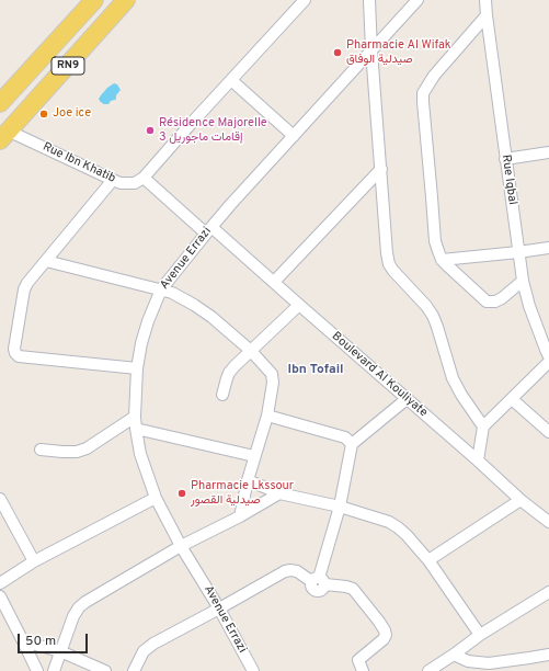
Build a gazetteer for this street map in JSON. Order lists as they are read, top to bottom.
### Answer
{
  "streets": {
    "main road": ["RN9"],
    "street": [
      "Rue Ibn Khatib",
      "Rue Iqbal",
      "Avenue Errazi",
      "Boulevard Al Kouliyate"
    ]
  },
  "crossings": [
    ["RN9", "Rue Ibn Khatib"],
    ["Avenue Errazi", "Boulevard Al Kouliyate"]
  ],
  "districts": ["Ibn Tofail"],
  "places": [
    "Pharmacie Al Wifak صيدلية الوفاق",
    "Joe ice",
    "Résidence Majorelle إقامات ماجوريل 3",
    "Pharmacie Lkssour صيدلية القصور"
  ],
  "scale_bar": "50 m"
}
